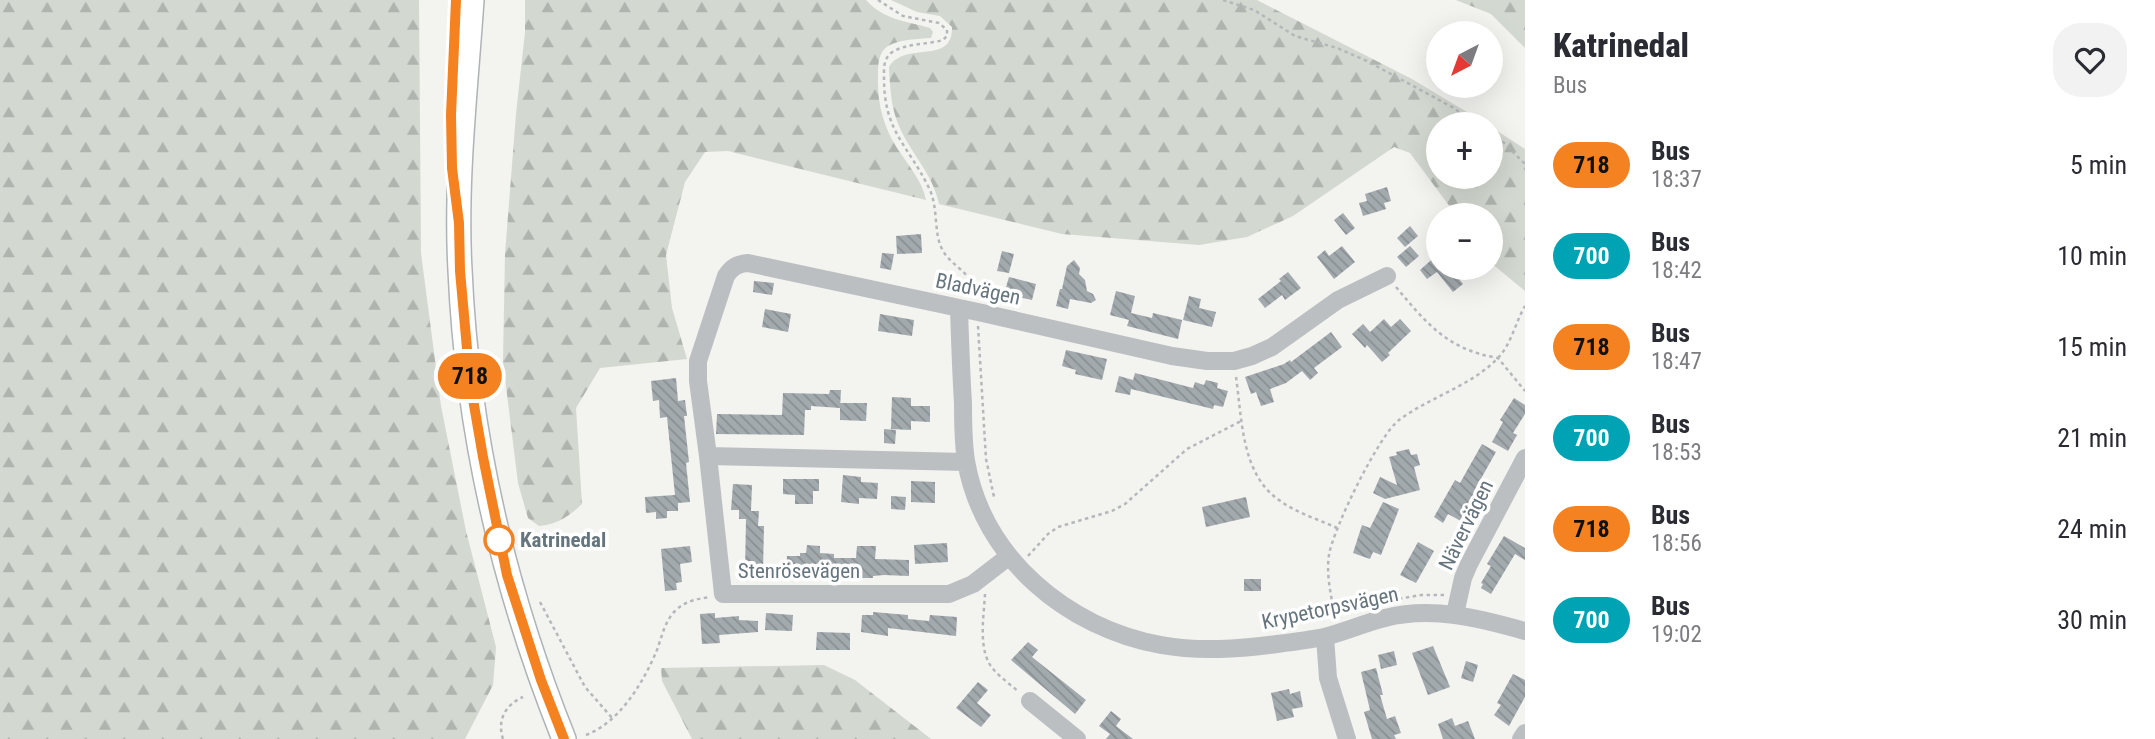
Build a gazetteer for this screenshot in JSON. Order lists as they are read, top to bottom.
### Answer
{
  "streets": {
    "street": [
      "Bladvägen",
      "Nävervägen",
      "Stenrösevägen",
      "Krypetorpsvägen"
    ]
  },
  "crossings": [
    ["Bladvägen", "Stenrösevägen"],
    ["Bladvägen", "Krypetorpsvägen"],
    ["Nävervägen", "Krypetorpsvägen"],
    ["Stenrösevägen", "Krypetorpsvägen"]
  ],
  "places": ["Katrinedal"],
  "lines": ["bus line 718"],
  "north": "bottom left",
  "page": {
    "on_map": "718",
    "heading": ["Katrinedal", "Bus"],
    "map_buttons": ["+", "−"],
    "list": [
      {
        "mark": "718",
        "name": "Bus",
        "note": "18:37",
        "value": "5 min"
      },
      {
        "mark": "700",
        "name": "Bus",
        "note": "18:42",
        "value": "10 min"
      },
      {
        "mark": "718",
        "name": "Bus",
        "note": "18:47",
        "value": "15 min"
      },
      {
        "mark": "700",
        "name": "Bus",
        "note": "18:53",
        "value": "21 min"
      },
      {
        "mark": "718",
        "name": "Bus",
        "note": "18:56",
        "value": "24 min"
      },
      {
        "mark": "700",
        "name": "Bus",
        "note": "19:02",
        "value": "30 min"
      }
    ]
  }
}
